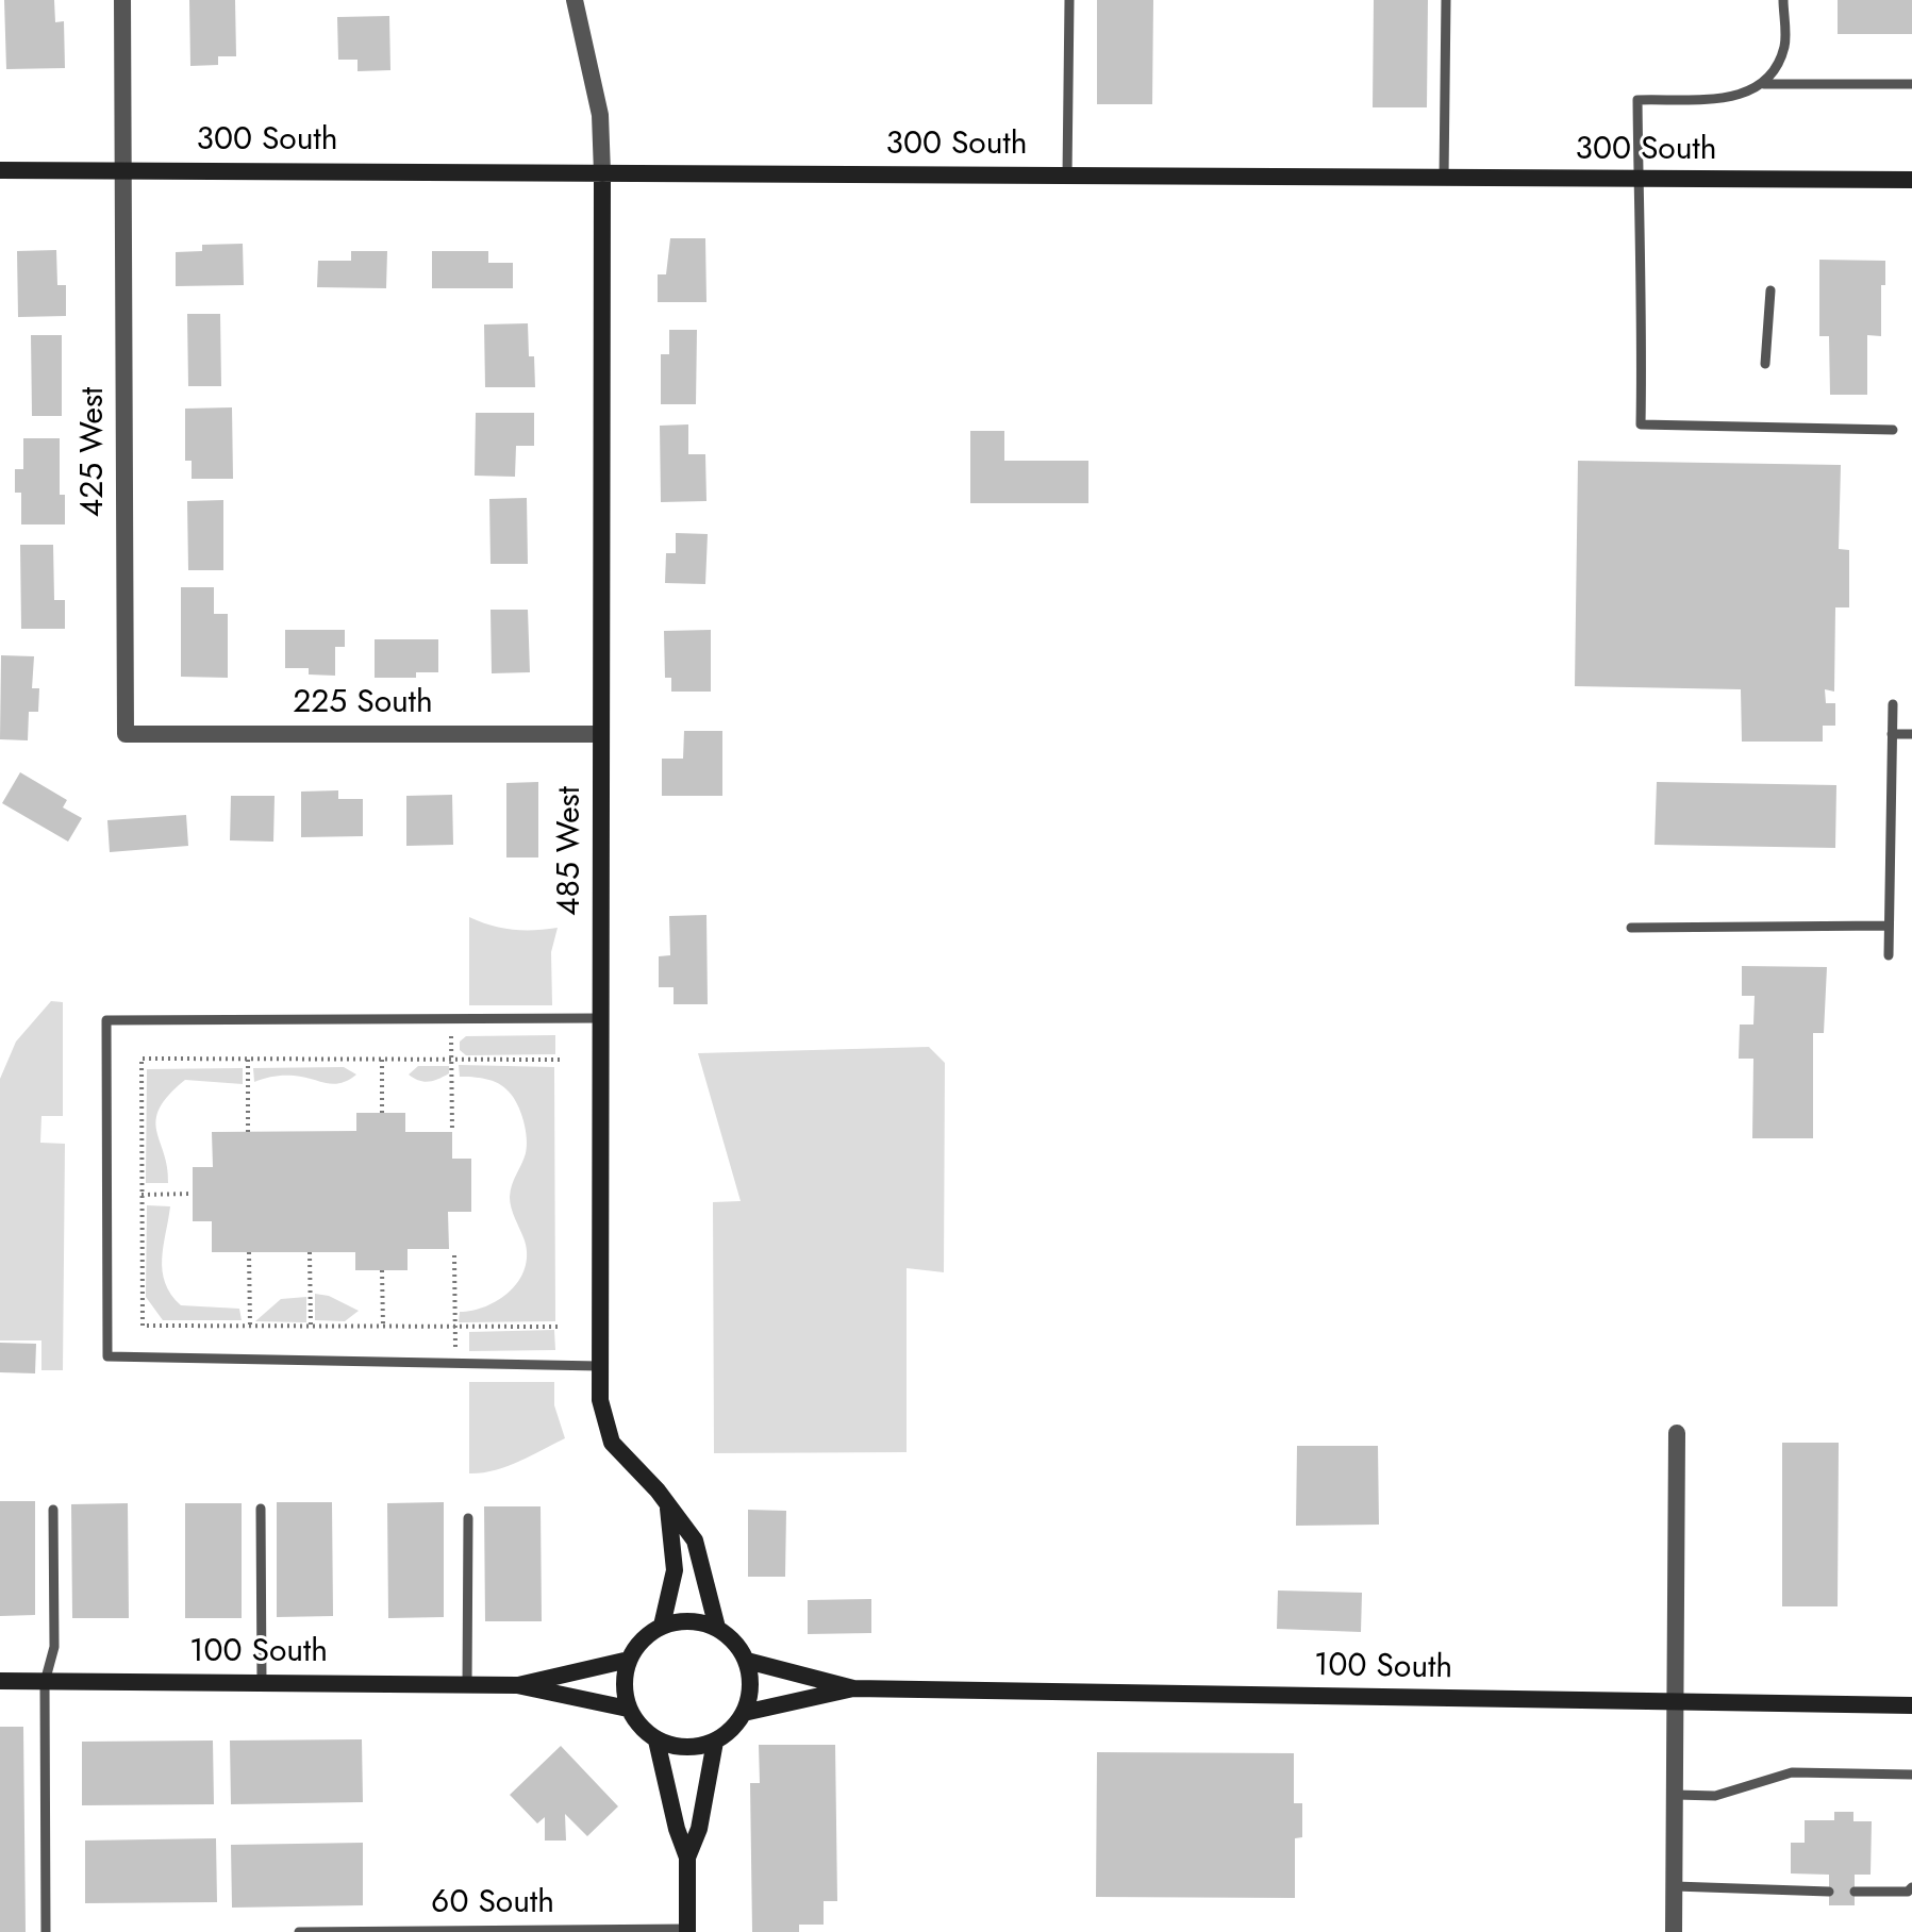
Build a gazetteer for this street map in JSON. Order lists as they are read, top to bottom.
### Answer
{
  "streets": {
    "street": [
      "300 South",
      "425 West",
      "225 South",
      "485 West",
      "100 South"
    ],
    "lane": ["60 South"]
  },
  "crossings": [
    ["300 South", "425 West"],
    ["300 South", "485 West"],
    ["425 West", "225 South"],
    ["225 South", "485 West"],
    ["485 West", "100 South"]
  ]
}
